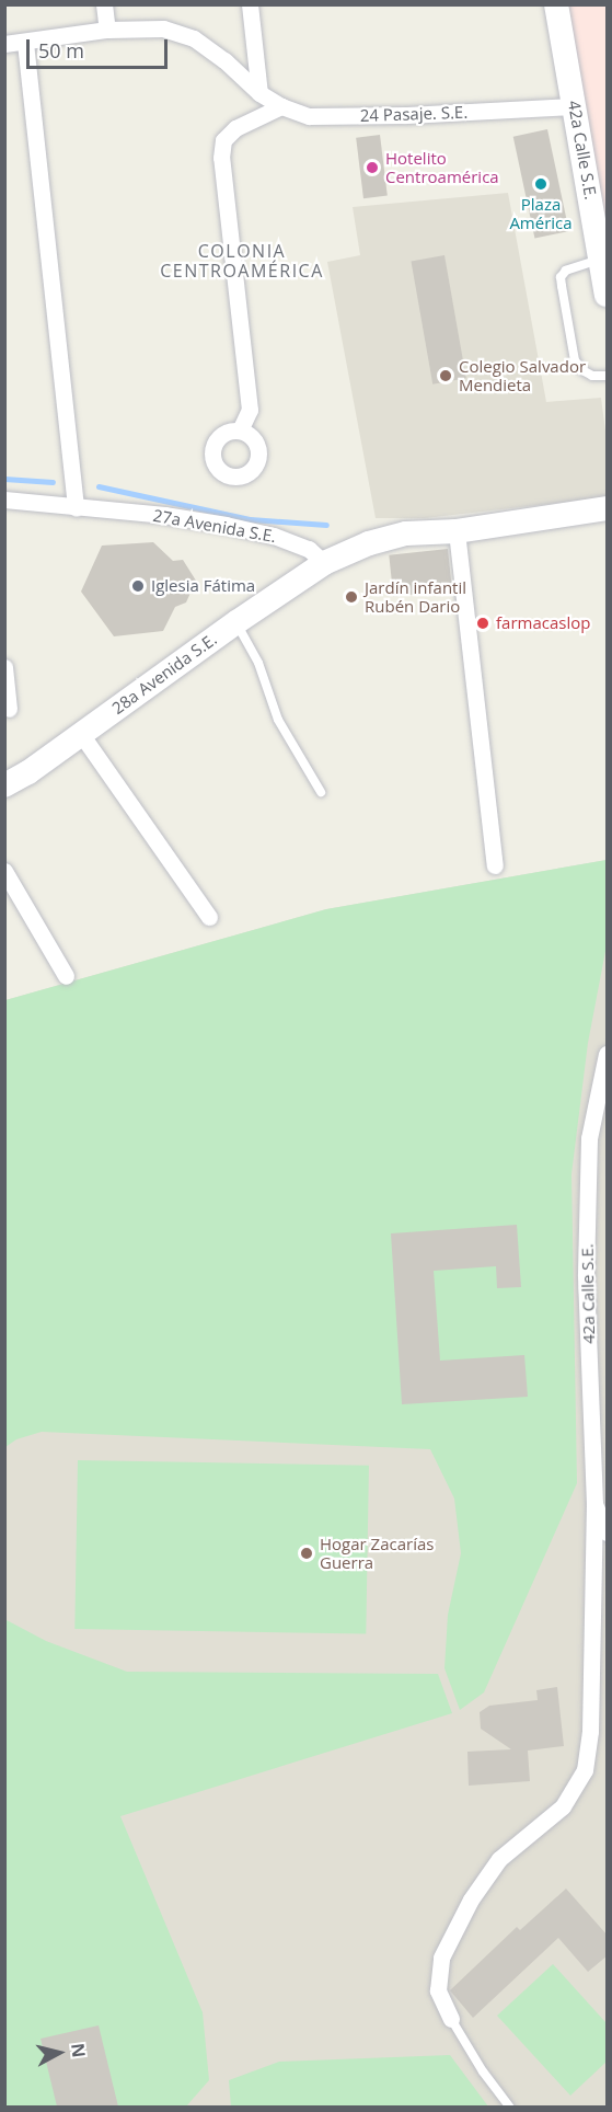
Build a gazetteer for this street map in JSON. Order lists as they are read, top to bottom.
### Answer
{
  "streets": {
    "street": [
      "24 Pasaje. S.E.",
      "42a Calle S.E.",
      "27a Avenida S.E.",
      "28a Avenida S.E."
    ]
  },
  "crossings": [
    ["24 Pasaje. S.E.", "42a Calle S.E."],
    ["27a Avenida S.E.", "28a Avenida S.E."]
  ],
  "districts": ["COLONIA CENTROAMÉRICA"],
  "places": [
    "Hotelito Centroamérica",
    "Plaza América",
    "Colegio Salvador Mendieta",
    "Iglesia Fátima",
    "Jardín infantil Rubén Dario",
    "farmacaslop",
    "Hogar Zacarías Guerra"
  ],
  "scale_bar": "50 m",
  "north": "right"
}
